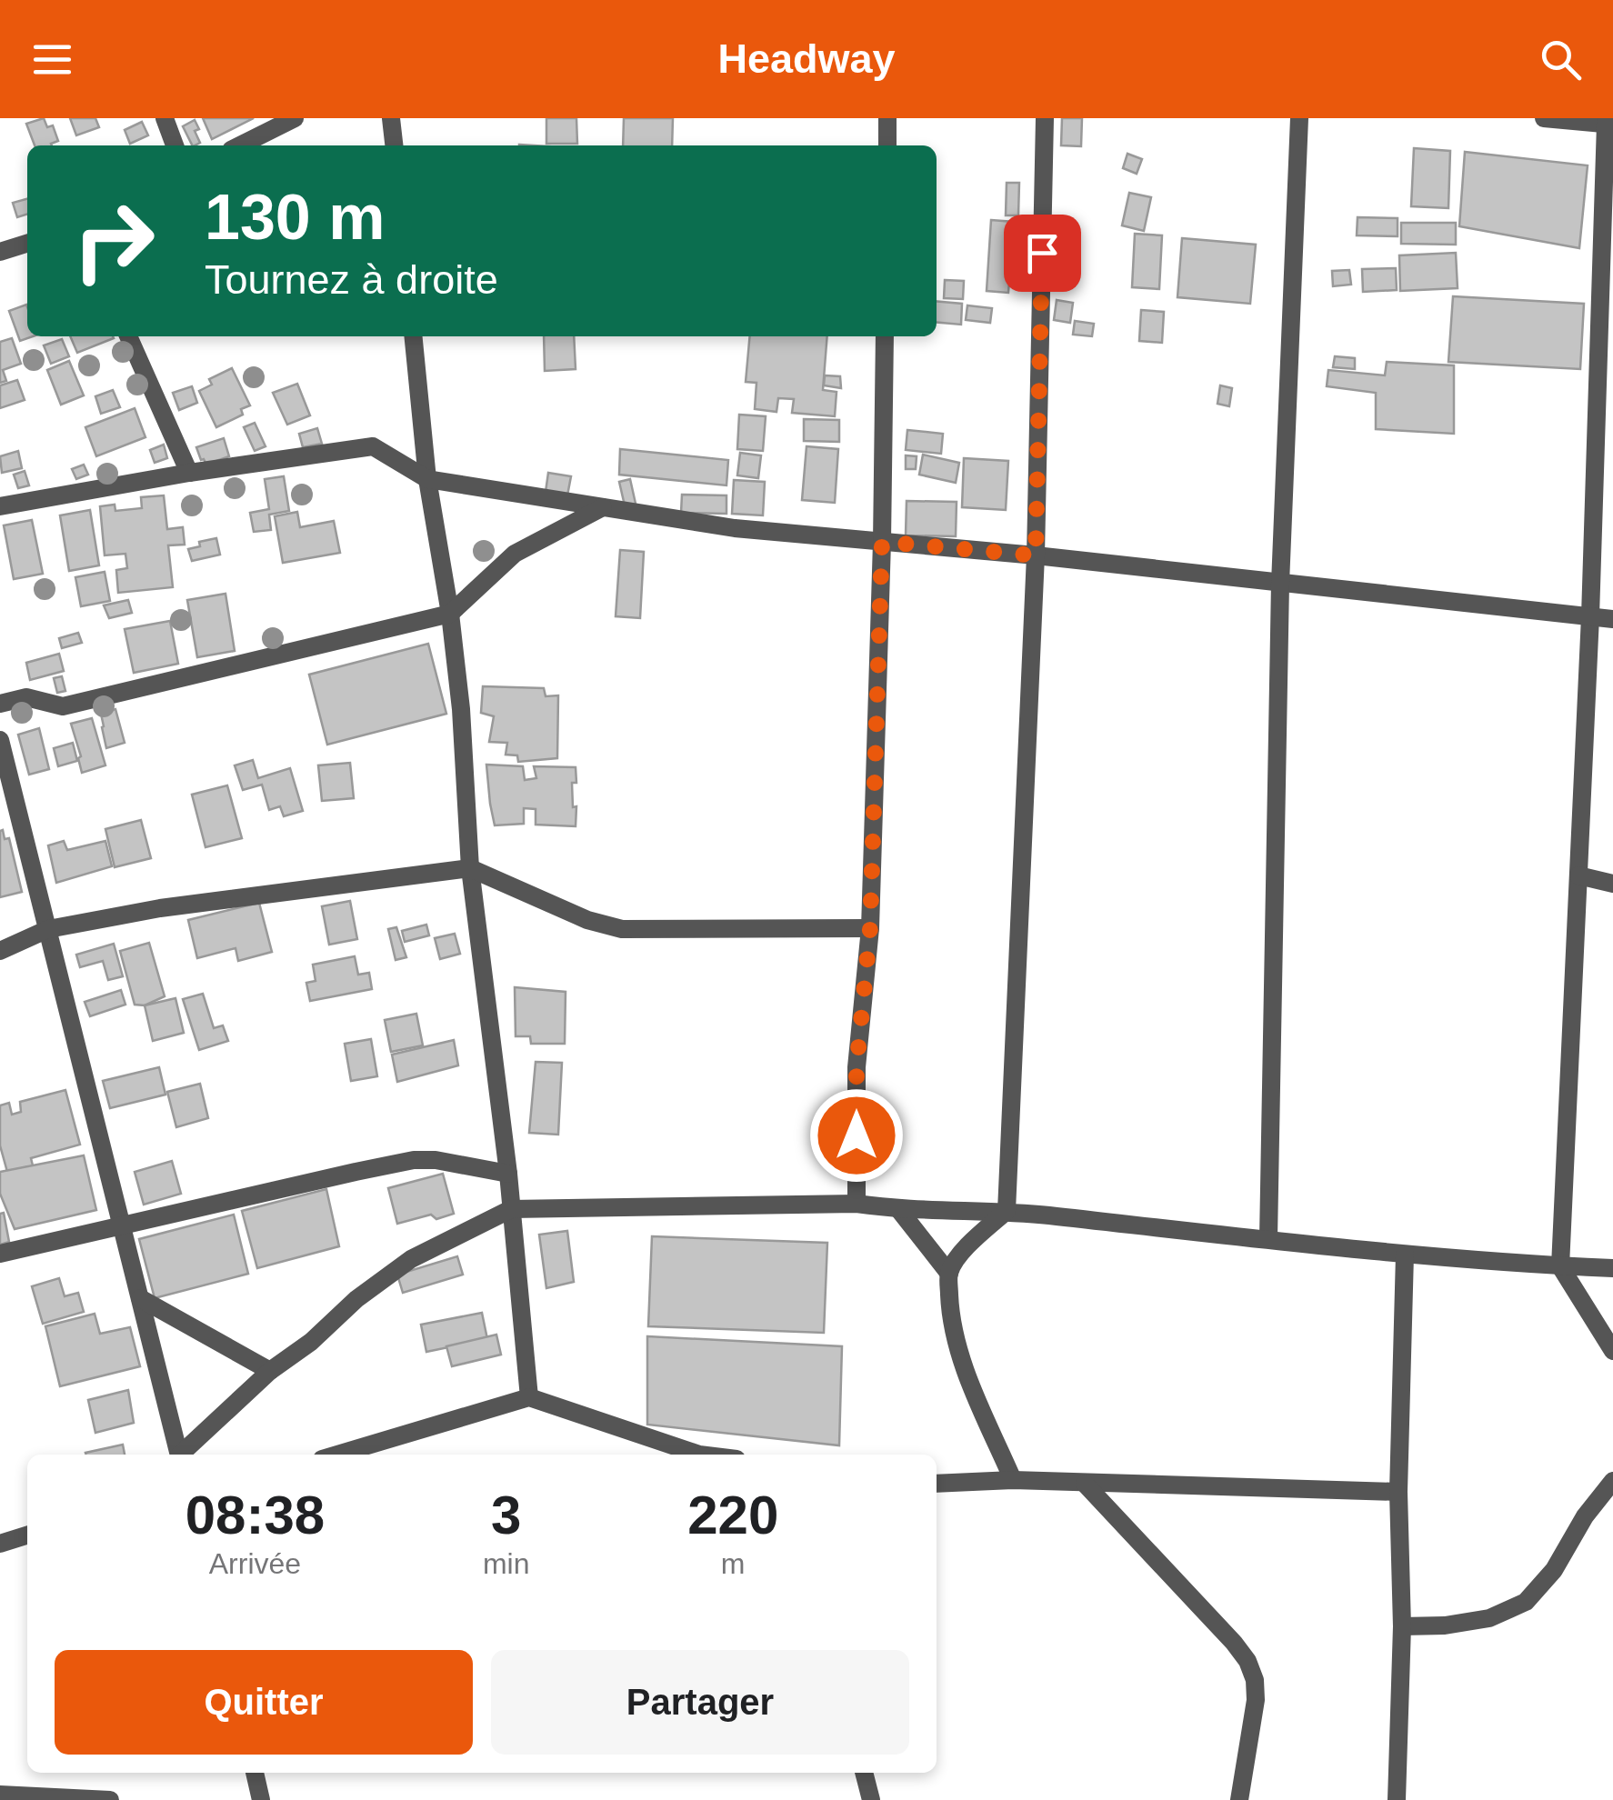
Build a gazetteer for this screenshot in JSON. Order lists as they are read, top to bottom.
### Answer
{
  "page": {
    "header": "Headway",
    "turn": ["130 m", "Tournez à droite"],
    "eta": [
      "08:38",
      "Arrivée",
      "3",
      "min",
      "220",
      "m"
    ],
    "buttons": ["Quitter", "Partager"]
  }
}
